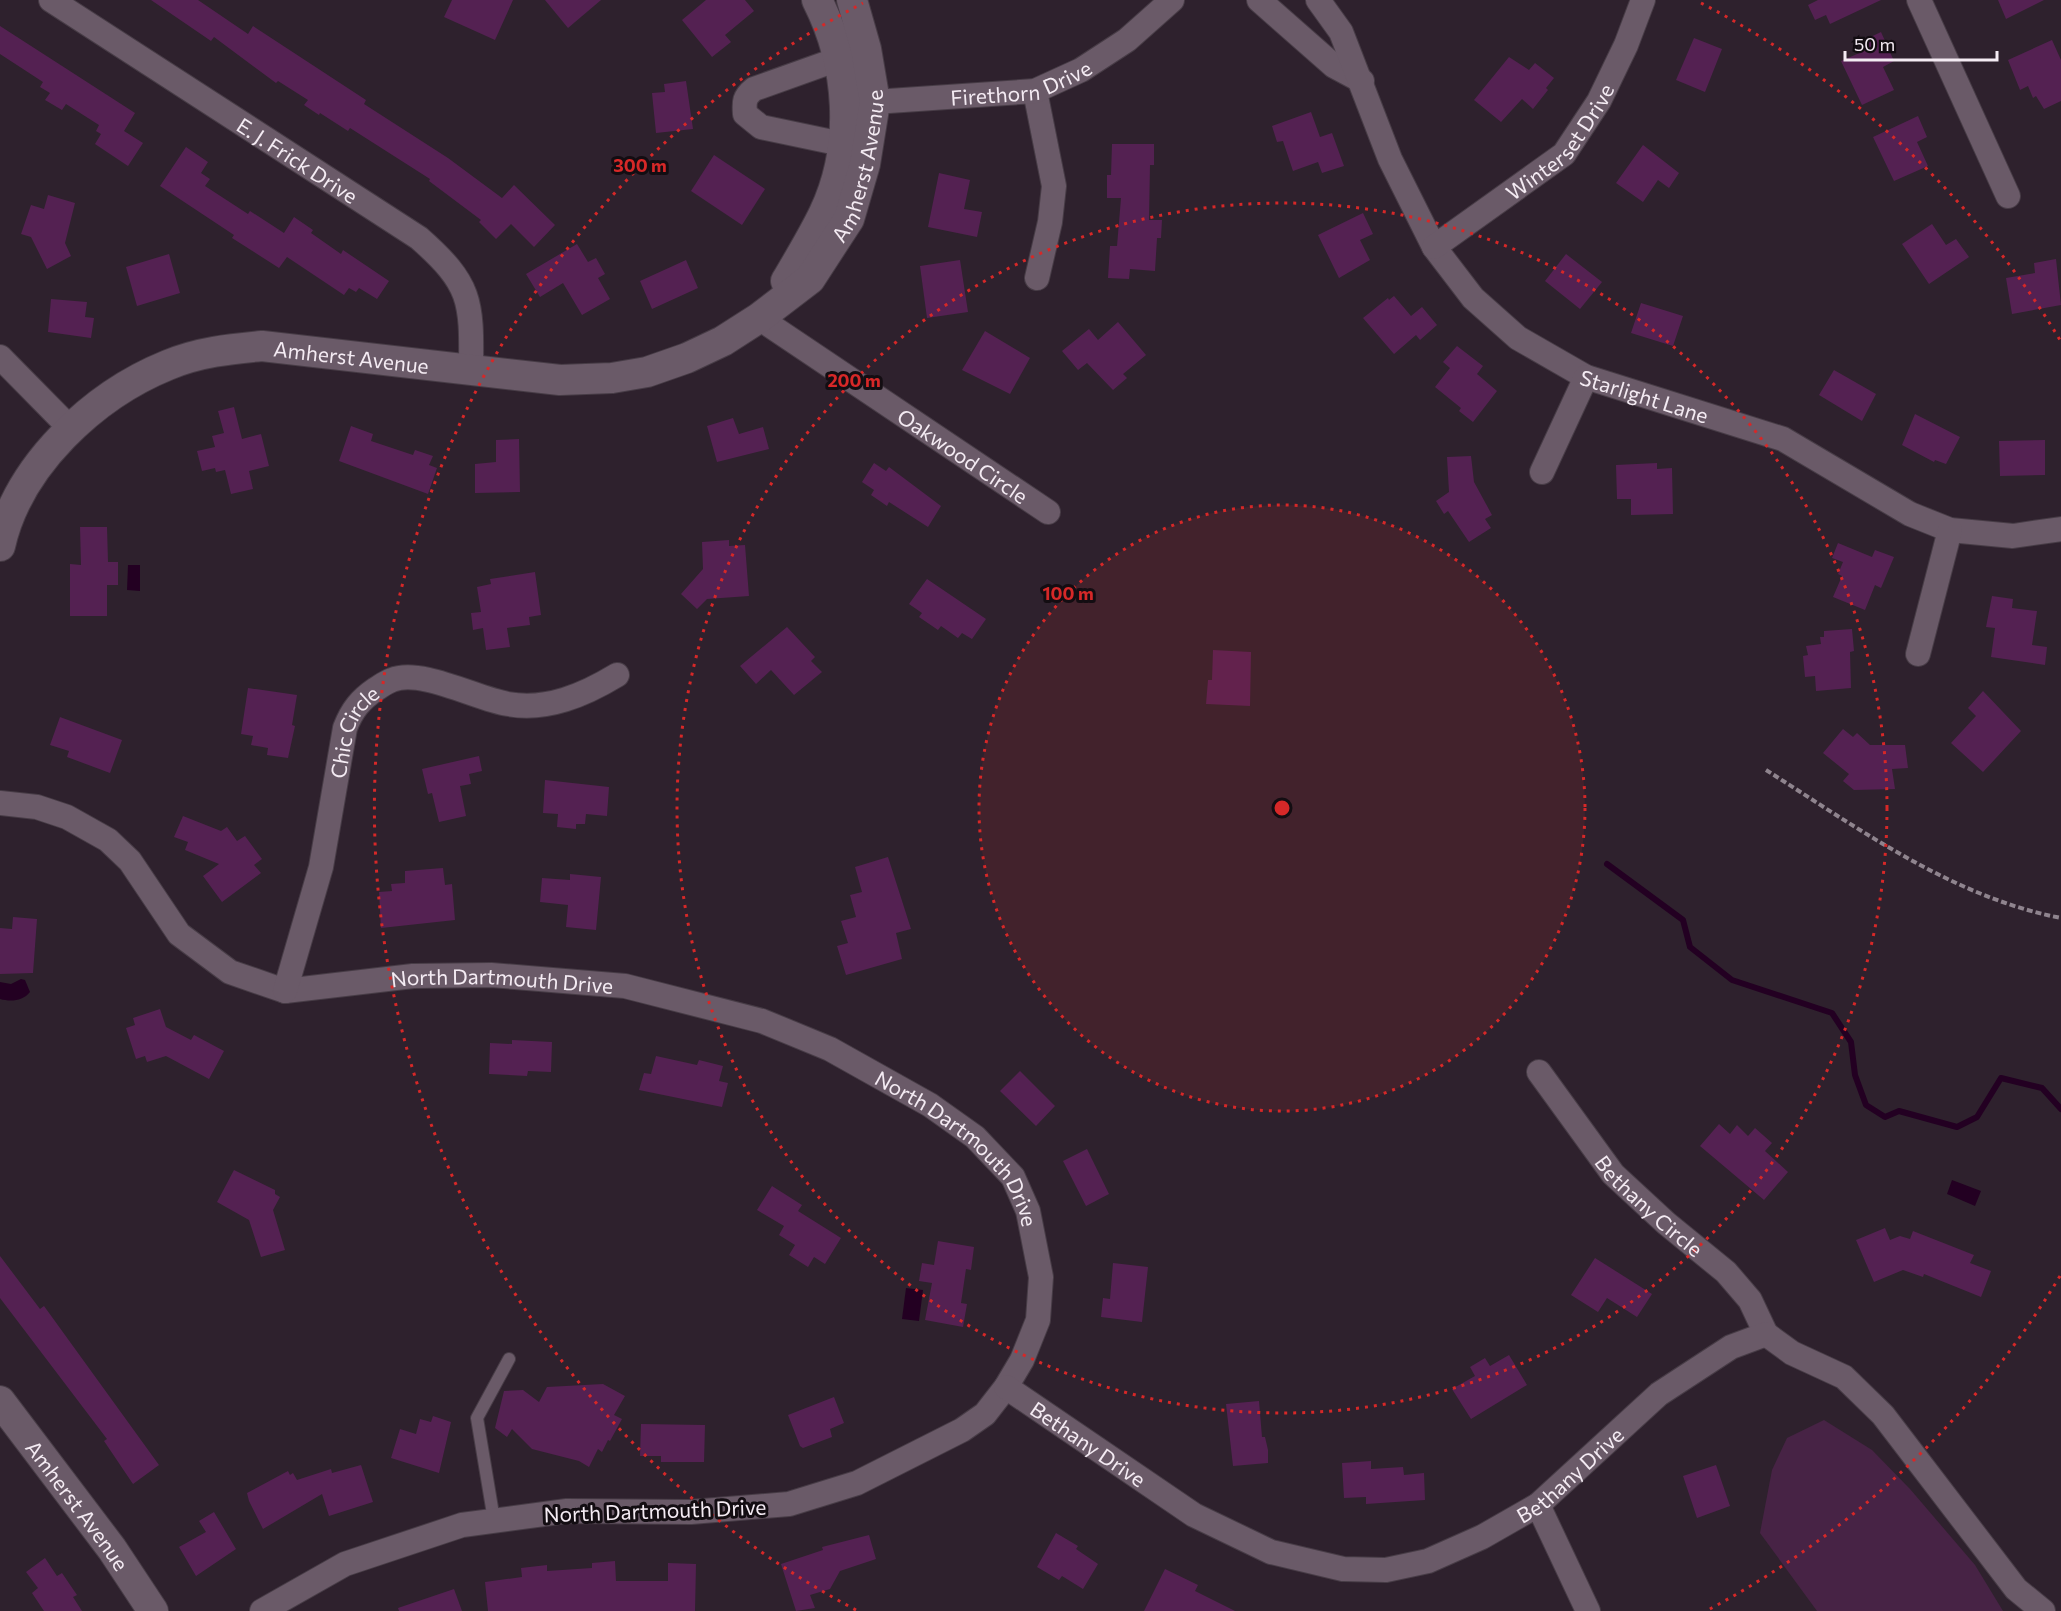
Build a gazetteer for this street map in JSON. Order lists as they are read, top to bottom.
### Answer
{
  "streets": {
    "street": [
      "Firethorn Drive",
      "Winterset Drive",
      "E. J. Frick Drive",
      "Amherst Avenue",
      "Starlight Lane",
      "Oakwood Circle",
      "Chic Circle",
      "North Dartmouth Drive",
      "Bethany Circle",
      "Bethany Drive"
    ]
  },
  "crossings": [
    ["Firethorn Drive", "Amherst Avenue"],
    ["Winterset Drive", "Starlight Lane"],
    ["E. J. Frick Drive", "Amherst Avenue"],
    ["Amherst Avenue", "Oakwood Circle"],
    ["Chic Circle", "North Dartmouth Drive"],
    ["North Dartmouth Drive", "Bethany Drive"],
    ["Bethany Circle", "Bethany Drive"]
  ],
  "scale_bar": "50 m",
  "rings": ["300 m", "200 m", "100 m"]
}
